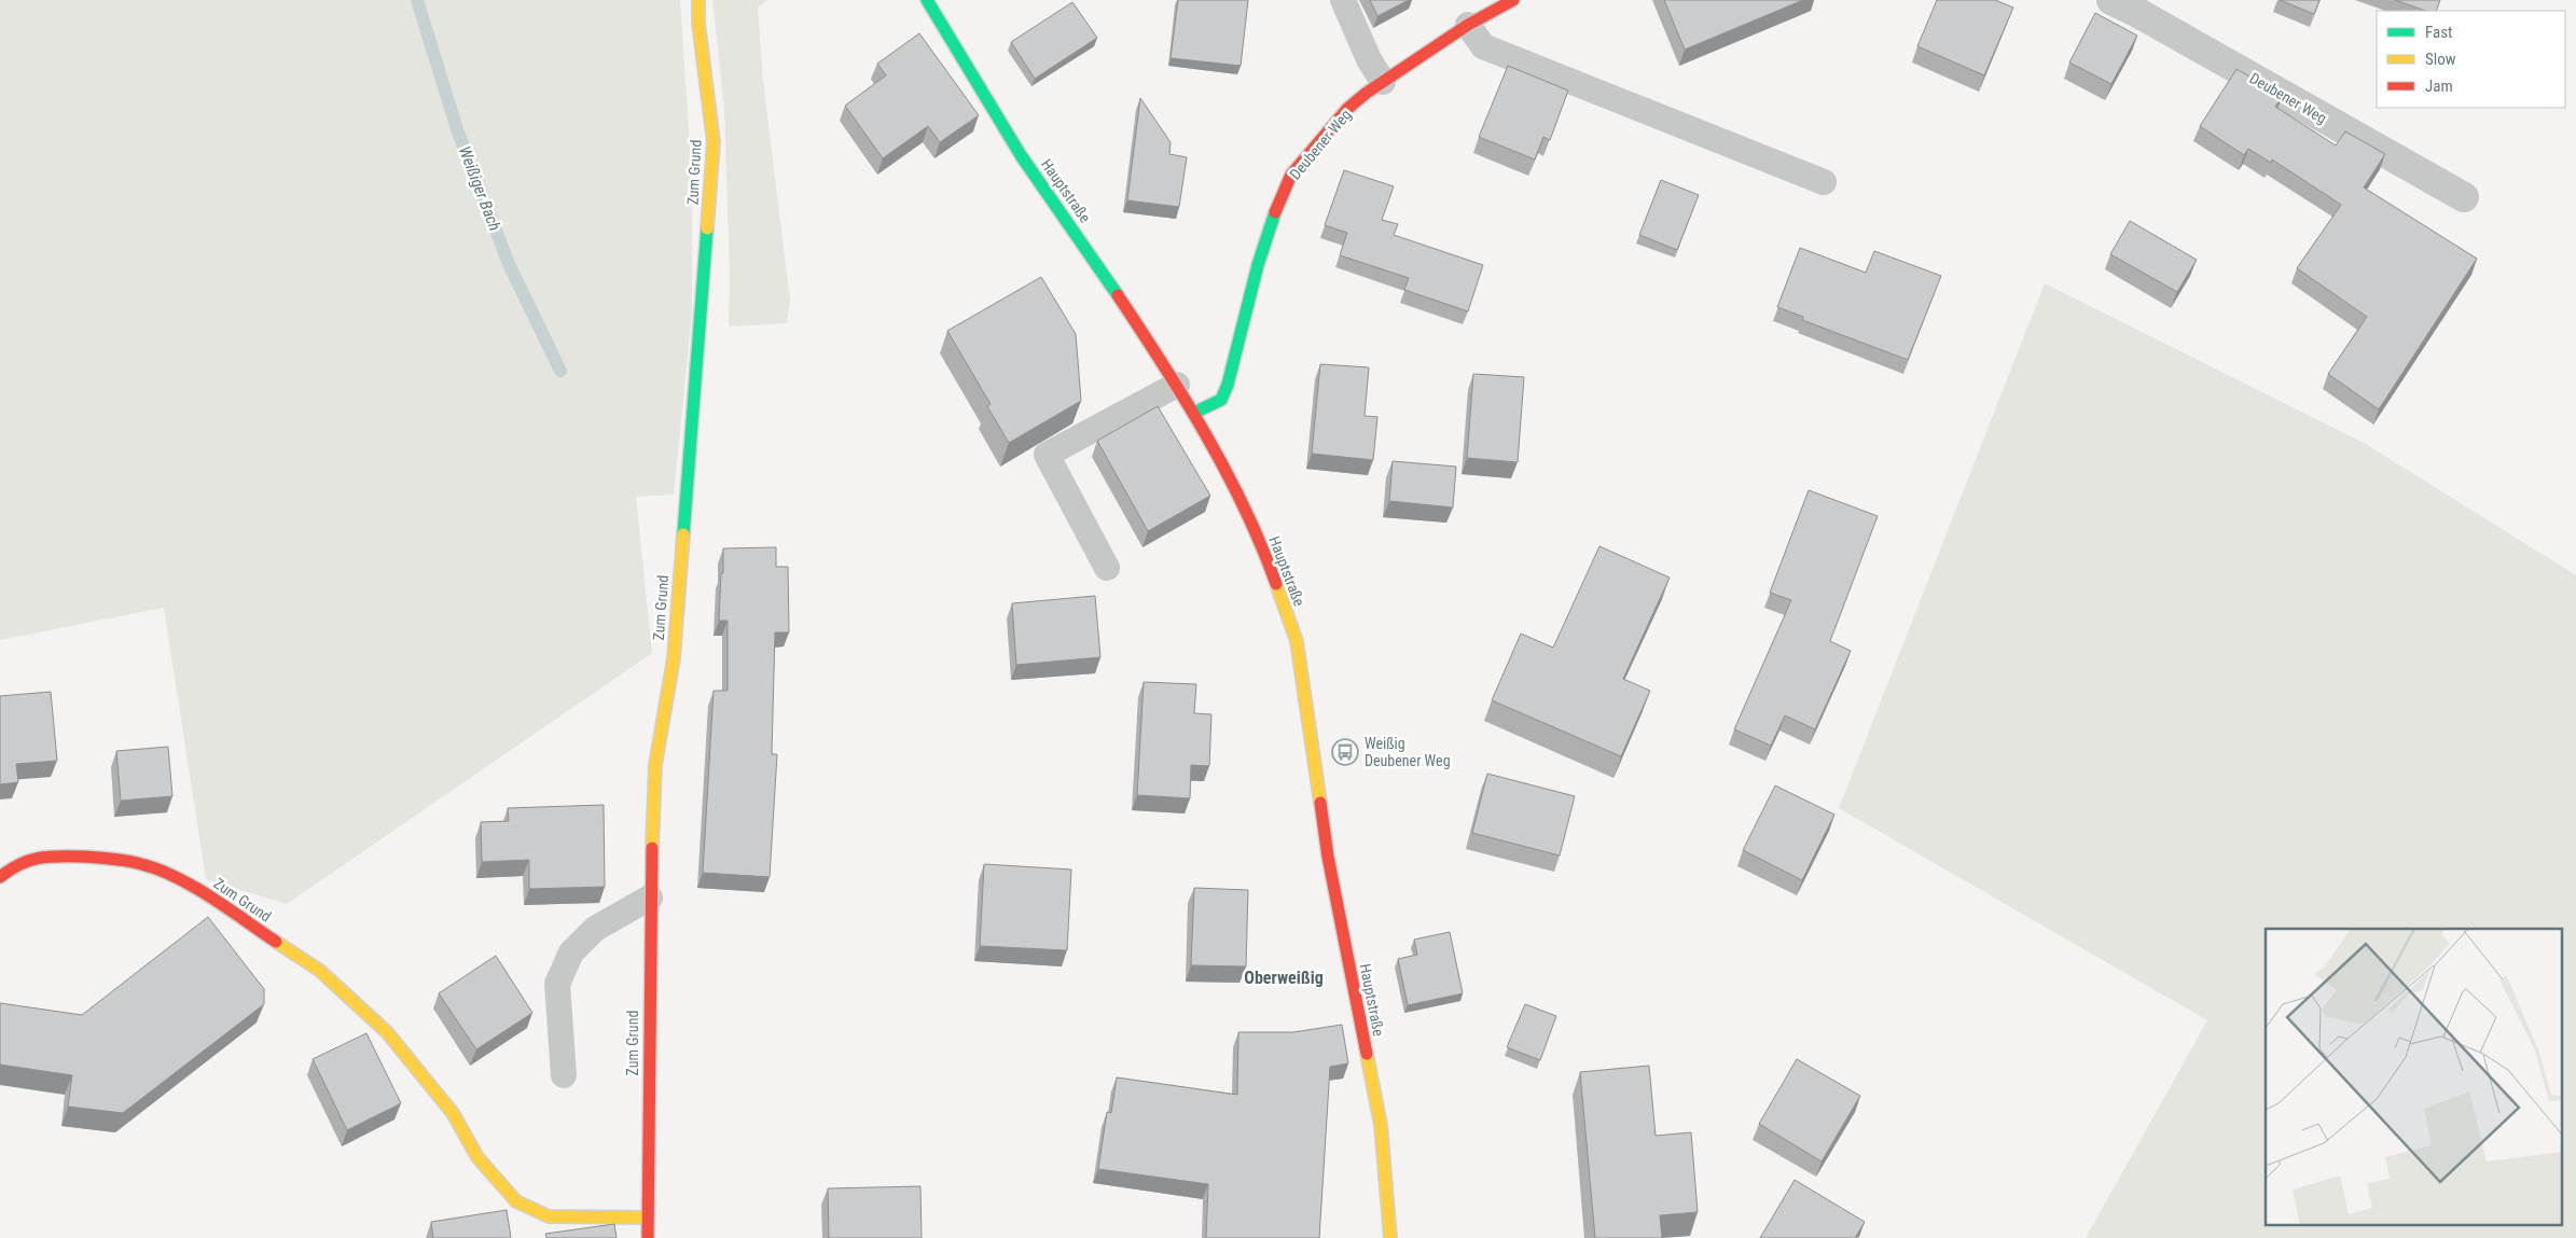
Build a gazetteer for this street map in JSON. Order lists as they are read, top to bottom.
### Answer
{
  "streets": {
    "street": ["Deubener Weg", "Zum Grund", "Hauptstraße"]
  },
  "crossings": [
    ["Deubener Weg", "Hauptstraße"]
  ],
  "districts": ["Oberweißig"],
  "water": ["Weißiger Bach"],
  "places": {
    "bus stop": ["Weißig Deubener Weg"]
  },
  "legend": ["Fast", "Slow", "Jam"]
}
